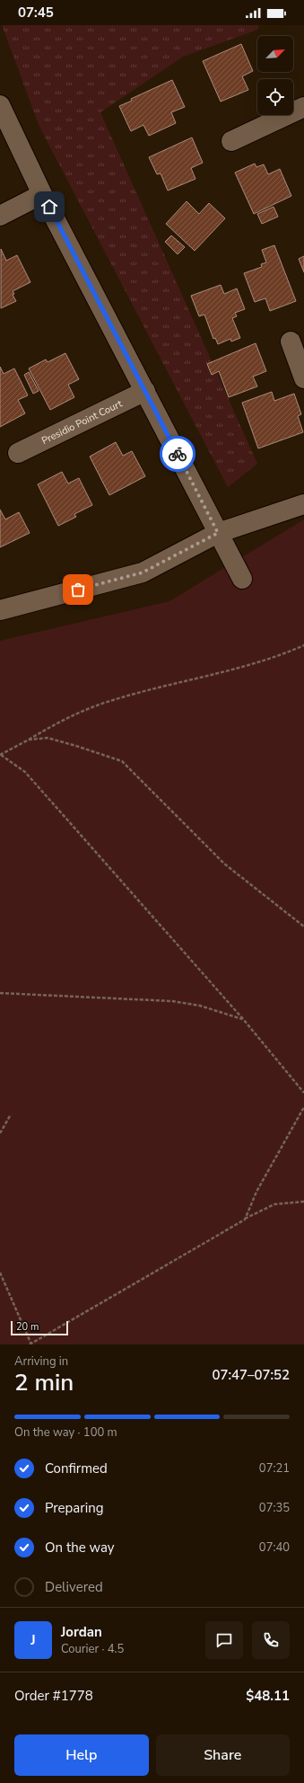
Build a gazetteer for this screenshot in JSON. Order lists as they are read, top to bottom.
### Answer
{
  "streets": {
    "street": ["Presidio Point Court"]
  },
  "scale_bar": "20 m",
  "north": "top right",
  "page": {
    "status": "07:45",
    "scale": "20 m",
    "heading": ["2 min", "Arriving in", "07:47–07:52"],
    "panel": [
      "Jordan",
      "Courier · 4.5",
      "Order #1778",
      "$48.11"
    ],
    "bar": "On the way · 100 m",
    "list": [
      ["Confirmed", "07:21"],
      ["Preparing", "07:35"],
      ["On the way", "07:40"],
      "Delivered"
    ],
    "round": "J",
    "buttons": ["Help", "Share"]
  }
}
